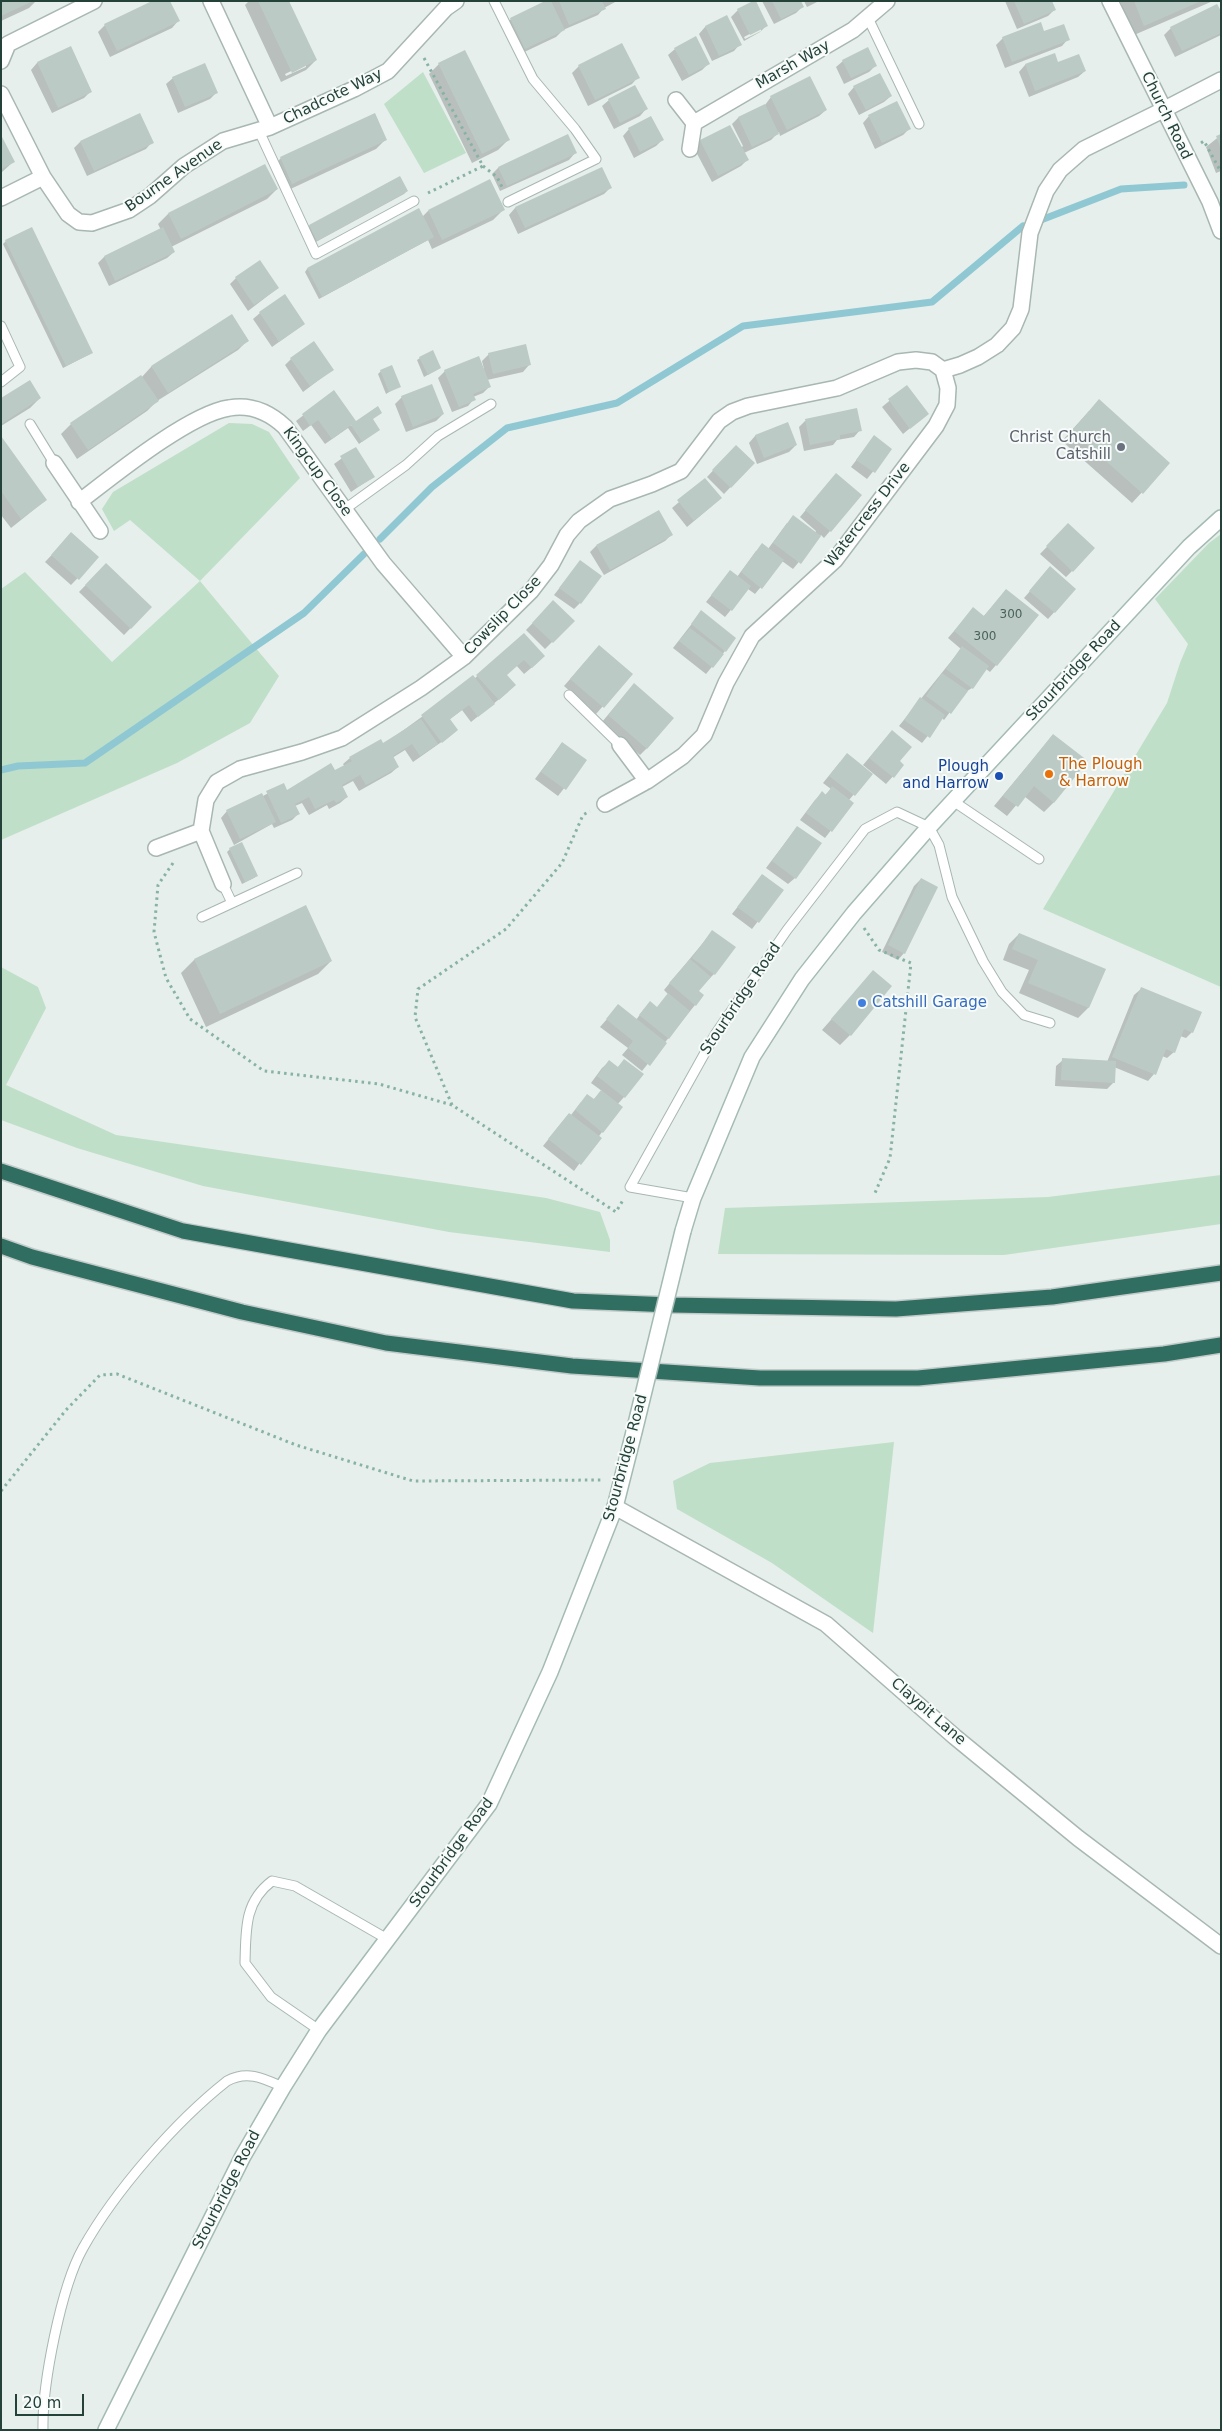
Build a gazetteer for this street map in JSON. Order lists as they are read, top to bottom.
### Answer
{
  "streets": {
    "street": [
      "Marsh Way",
      "Chadcote Way",
      "Church Road",
      "Bourne Avenue",
      "Kingcup Close",
      "Watercress Drive",
      "Cowslip Close",
      "Stourbridge Road",
      "Claypit Lane"
    ]
  },
  "crossings": [
    ["Chadcote Way", "Bourne Avenue"],
    ["Kingcup Close", "Cowslip Close"],
    ["Watercress Drive", "Cowslip Close"],
    ["Stourbridge Road", "Claypit Lane"]
  ],
  "places": [
    "Christ Church Catshill",
    "The Plough & Harrow",
    "Plough and Harrow",
    "Catshill Garage"
  ],
  "house_numbers": ["300", "300"],
  "scale_bar": "20 m"
}
